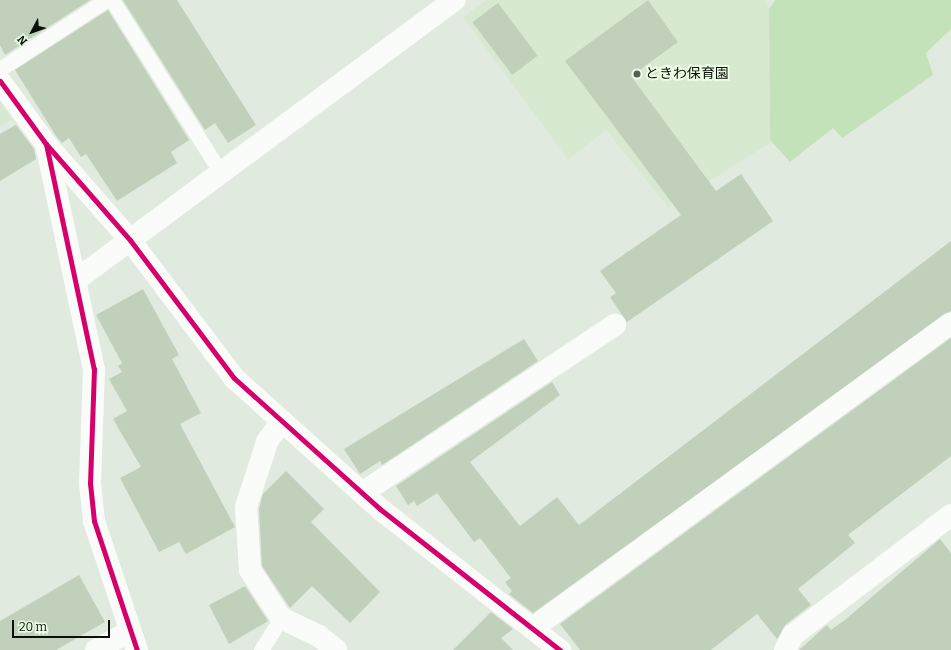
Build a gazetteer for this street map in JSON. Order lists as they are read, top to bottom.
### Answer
{
  "places": ["ときわ保育園"],
  "scale_bar": "20 m",
  "north": "bottom left"
}
